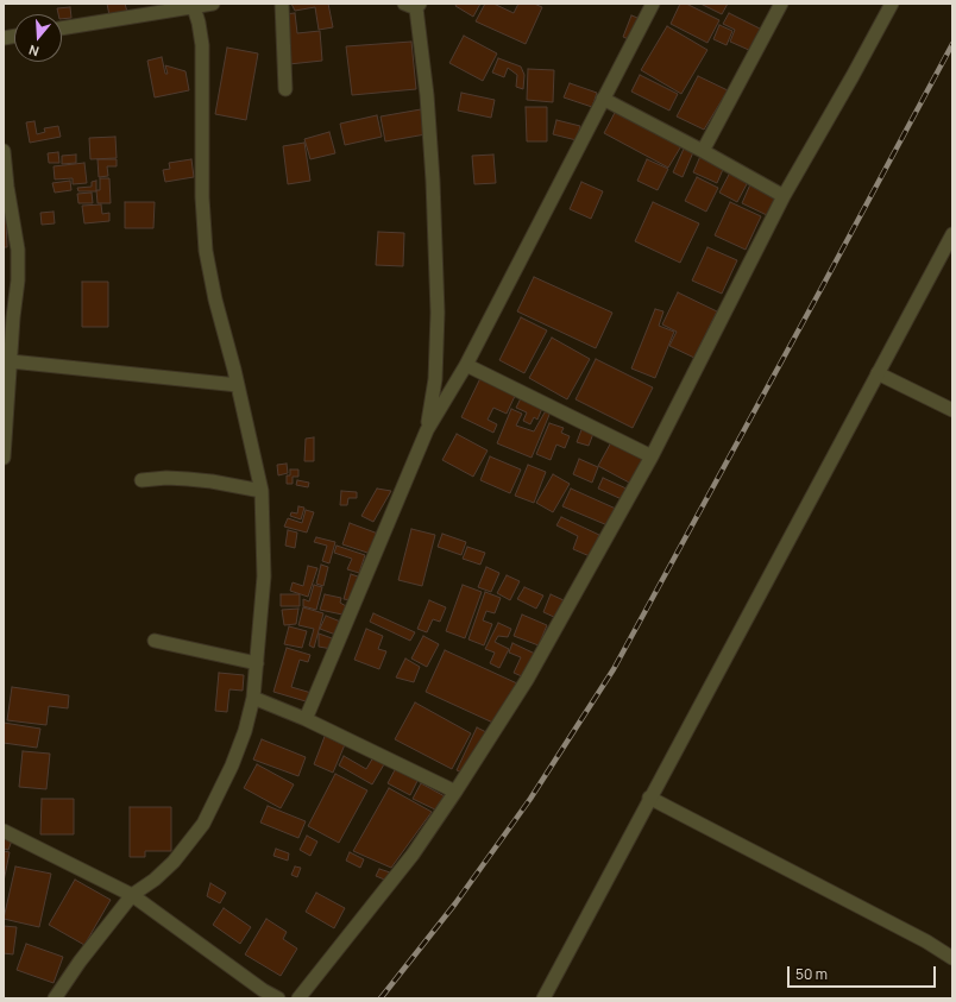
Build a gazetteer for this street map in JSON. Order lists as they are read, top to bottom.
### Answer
{
  "scale_bar": "50 m",
  "north": "bottom"
}
